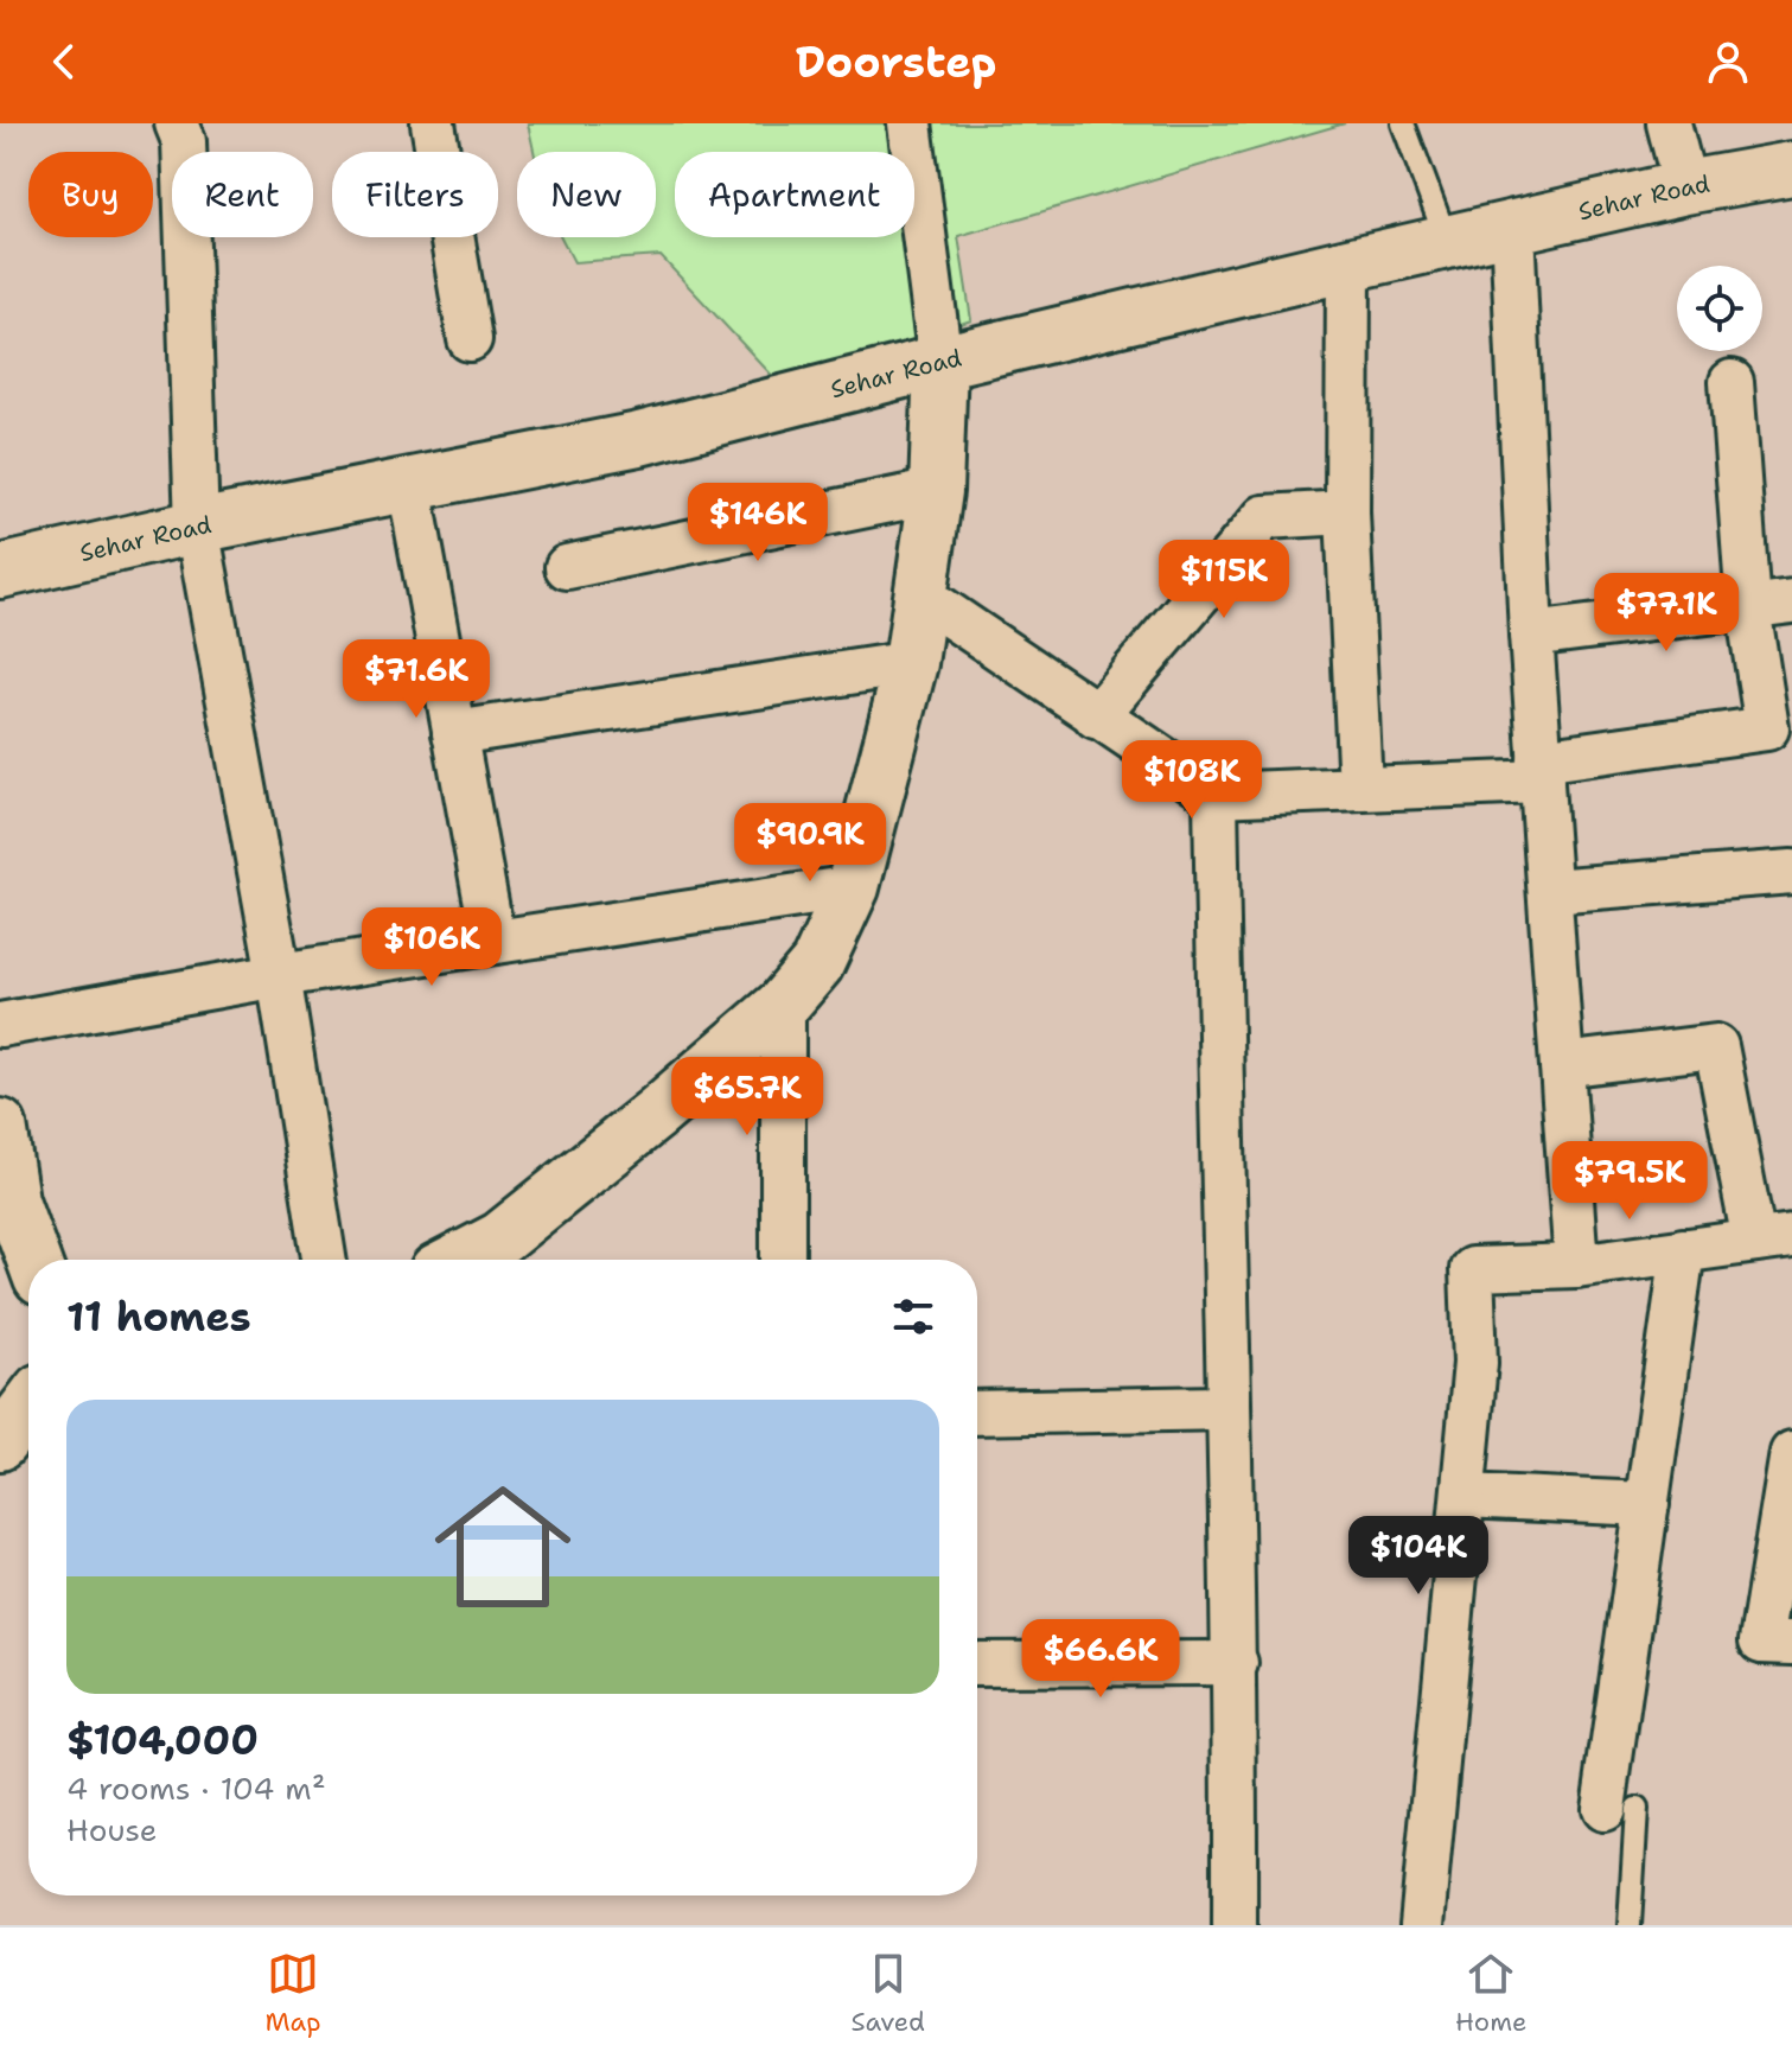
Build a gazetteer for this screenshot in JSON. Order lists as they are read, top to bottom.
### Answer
{
  "streets": {
    "street": ["Sehar Road"]
  },
  "page": {
    "header": "Doorstep",
    "chip": [
      "Buy",
      "Rent",
      "Filters",
      "New",
      "Apartment"
    ],
    "price": [
      "$146K",
      "$115K",
      "$77.1K",
      "$71.6K",
      "$108K",
      "$90.9K",
      "$106K",
      "$65.7K",
      "$79.5K",
      "$104K",
      "$66.6K"
    ],
    "heading": "11 homes",
    "list": [
      {
        "name": "$104,000",
        "note": "4 rooms · 104 m² · House"
      }
    ],
    "tabs": ["Map", "Saved", "Home"]
  }
}
